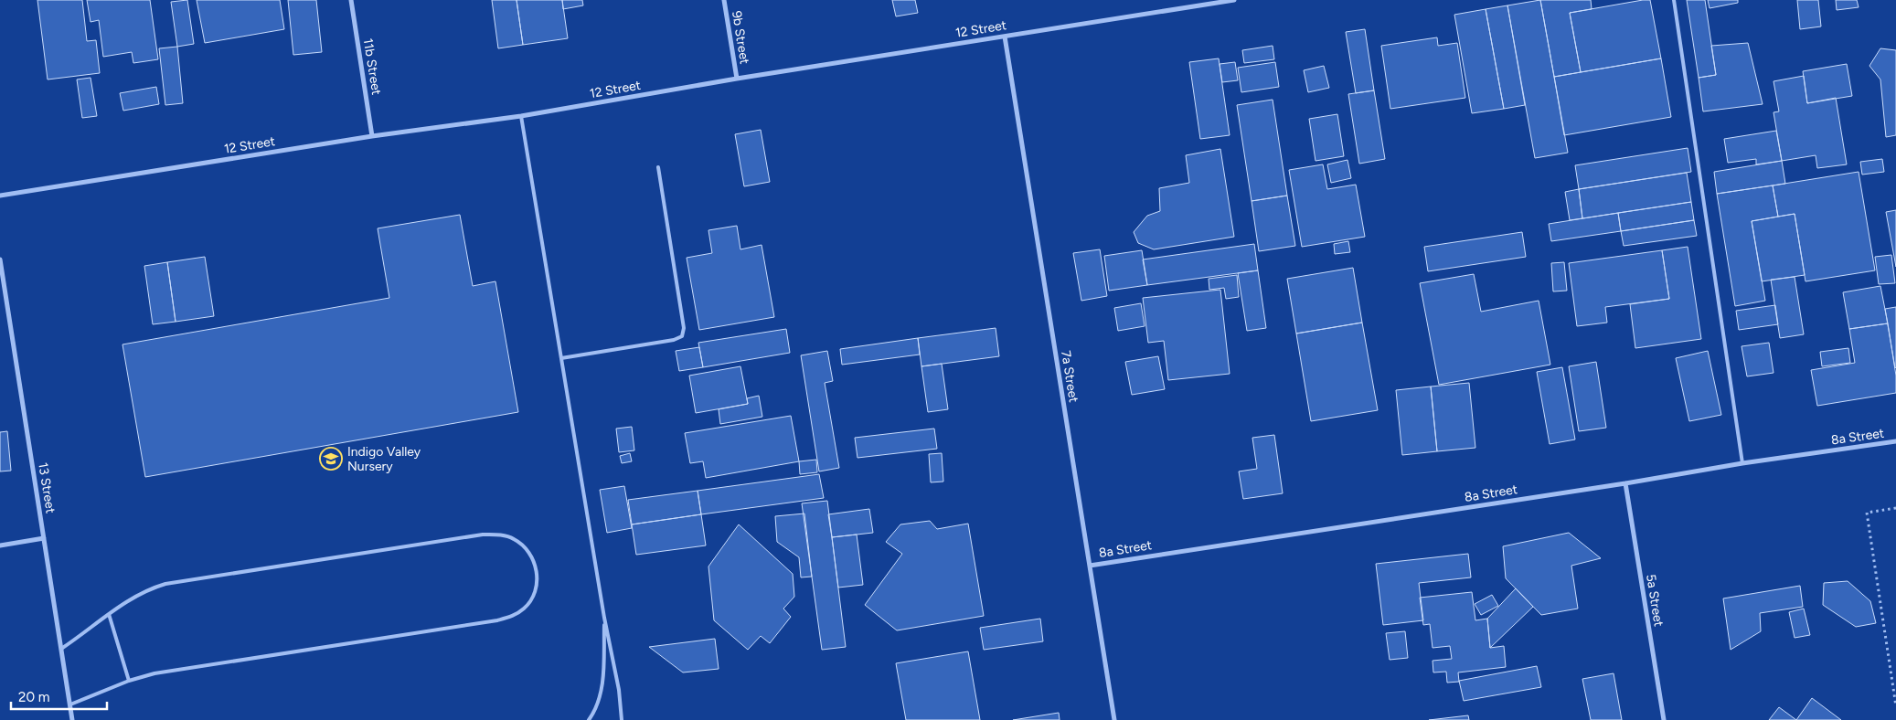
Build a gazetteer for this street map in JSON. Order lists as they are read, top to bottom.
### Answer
{
  "streets": {
    "street": [
      "12 Street",
      "9b Street",
      "11b Street",
      "7a Street",
      "8a Street",
      "13 Street",
      "5a Street"
    ]
  },
  "crossings": [
    ["12 Street", "9b Street"],
    ["12 Street", "11b Street"],
    ["12 Street", "7a Street"],
    ["7a Street", "8a Street"],
    ["8a Street", "5a Street"]
  ],
  "places": {
    "school or university": ["Indigo Valley Nursery"]
  },
  "scale_bar": "20 m"
}
